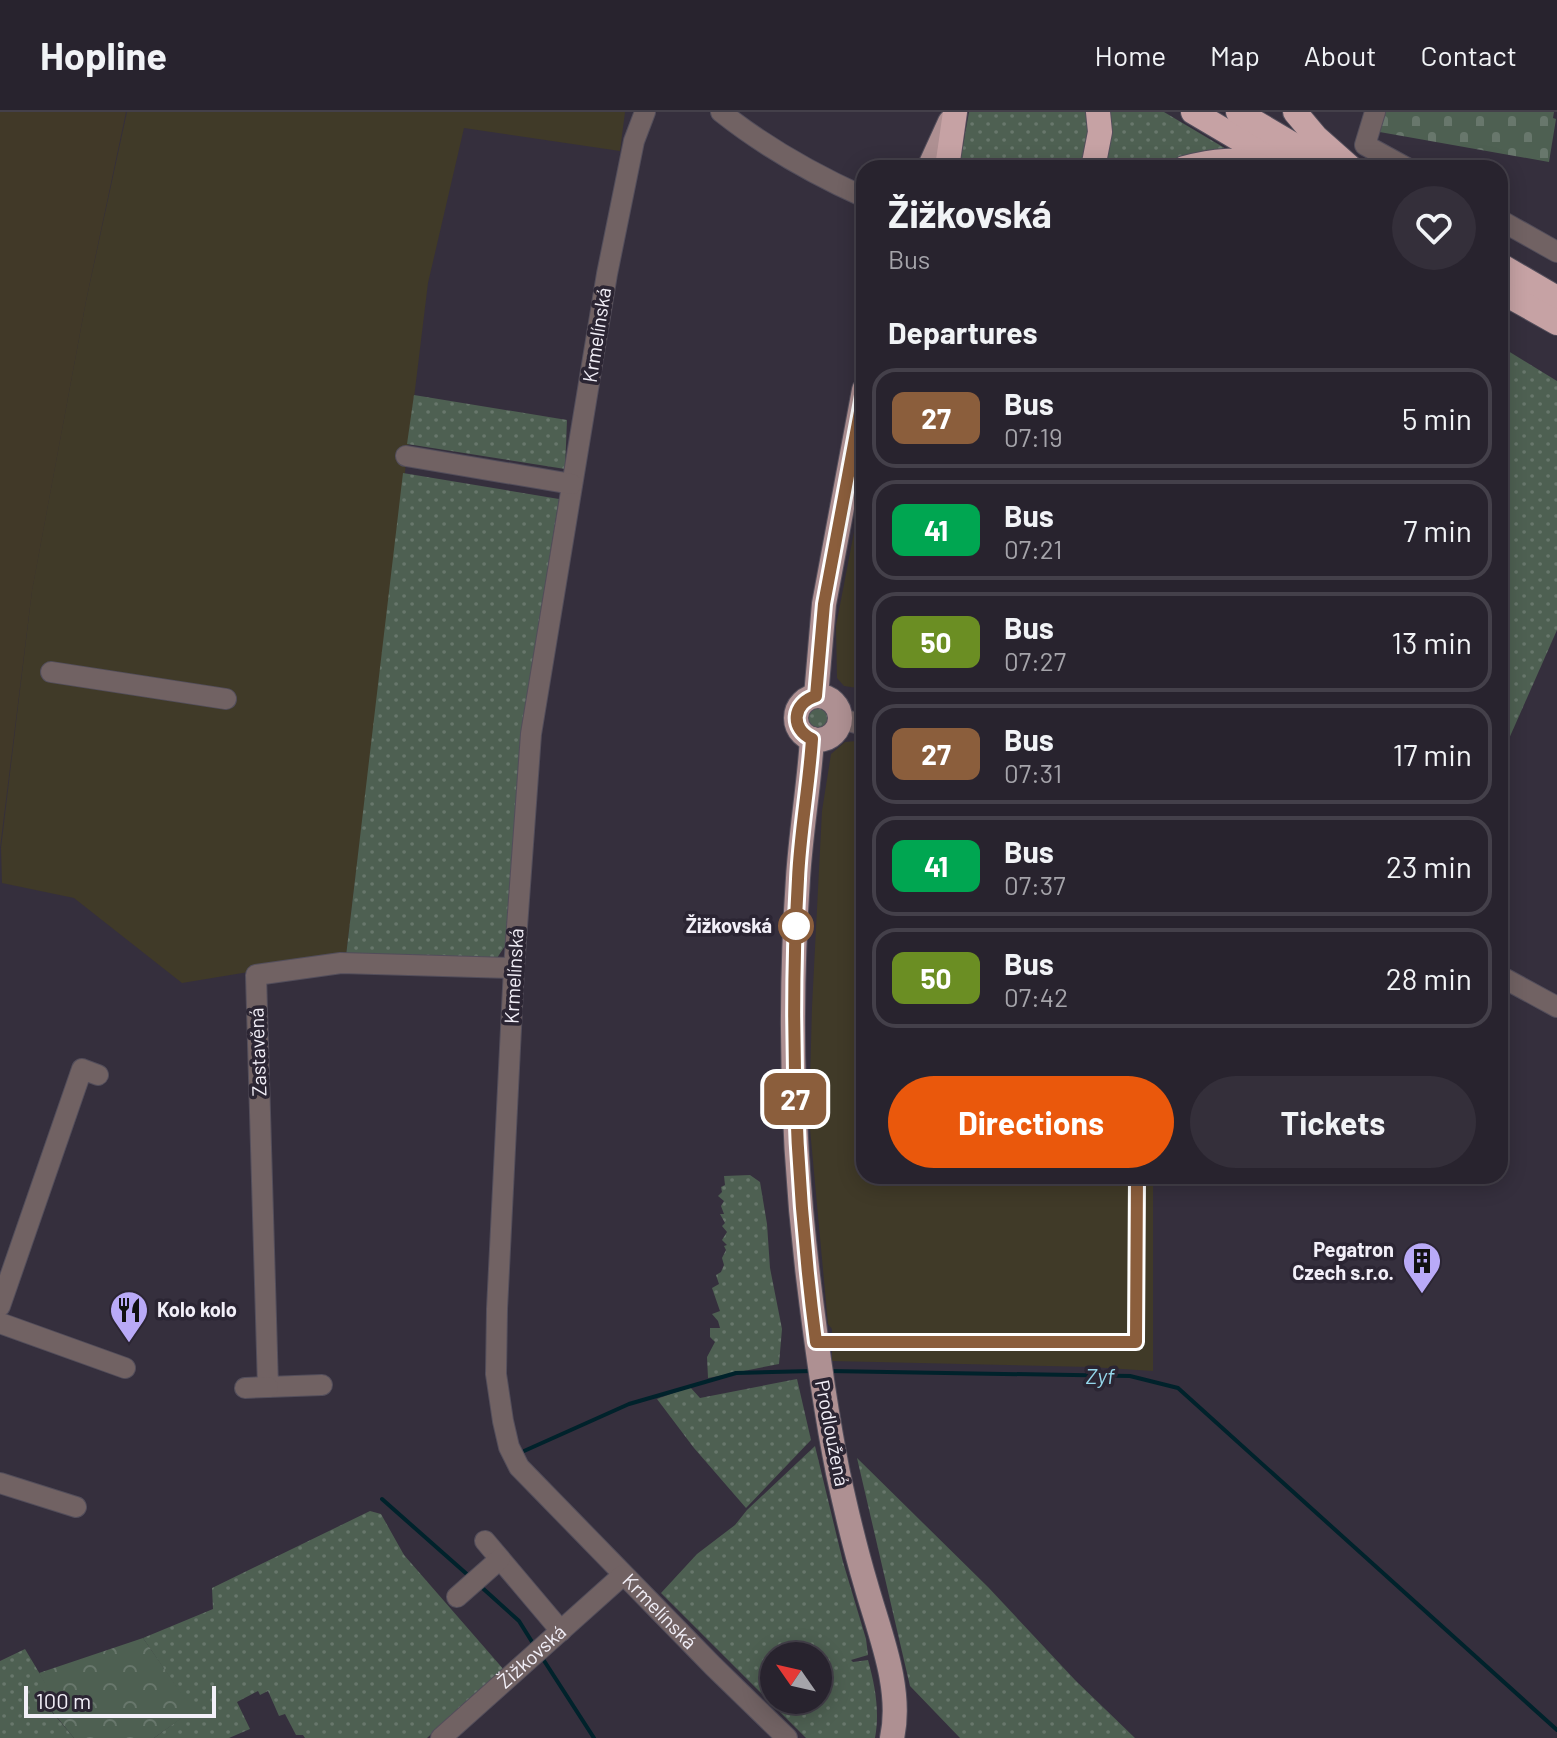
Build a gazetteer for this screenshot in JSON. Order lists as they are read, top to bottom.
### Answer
{
  "streets": {
    "main road": ["Prodloužená"],
    "street": ["Krmelínská", "Zastavěná", "Žižkovská"]
  },
  "crossings": [
    ["Krmelínská", "Zastavěná"],
    ["Krmelínská", "Žižkovská"]
  ],
  "water": ["Zyf"],
  "places": {
    "other": ["Žižkovská"],
    "building": ["Pegatron Czech s.r.o."],
    "restaurant": ["Kolo kolo"]
  },
  "lines": ["bus line 27"],
  "scale_bar": "100 m",
  "north": "top left",
  "page": {
    "header": "Hopline",
    "nav": [
      "Home",
      "Map",
      "About",
      "Contact"
    ],
    "on_map": "27",
    "heading": [
      ["Žižkovská", "Bus"],
      "Departures"
    ],
    "list": [
      {
        "mark": "27",
        "name": "Bus",
        "note": "07:19",
        "value": "5 min"
      },
      {
        "mark": "41",
        "name": "Bus",
        "note": "07:21",
        "value": "7 min"
      },
      {
        "mark": "50",
        "name": "Bus",
        "note": "07:27",
        "value": "13 min"
      },
      {
        "mark": "27",
        "name": "Bus",
        "note": "07:31",
        "value": "17 min"
      },
      {
        "mark": "41",
        "name": "Bus",
        "note": "07:37",
        "value": "23 min"
      },
      {
        "mark": "50",
        "name": "Bus",
        "note": "07:42",
        "value": "28 min"
      }
    ],
    "buttons": ["Directions", "Tickets"],
    "scale": "100 m"
  }
}
